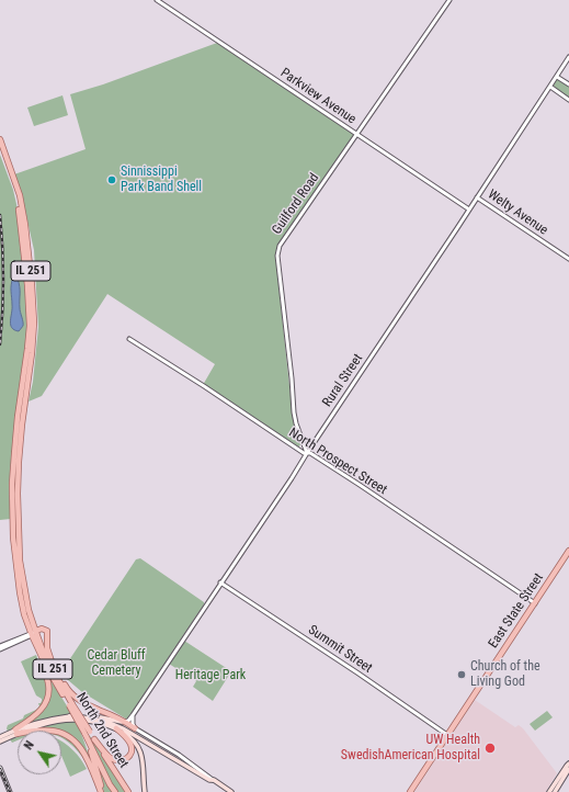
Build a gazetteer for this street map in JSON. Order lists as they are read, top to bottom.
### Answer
{
  "streets": {
    "main road": ["IL 251", "East State Street", "North 2nd Street"],
    "street": [
      "Parkview Avenue",
      "Guilford Road",
      "Welty Avenue",
      "Rural Street",
      "North Prospect Street",
      "Summit Street"
    ]
  },
  "crossings": [
    ["Parkview Avenue", "Guilford Road"],
    ["Parkview Avenue", "Rural Street"],
    ["Guilford Road", "Rural Street"],
    ["Guilford Road", "North Prospect Street"],
    ["Welty Avenue", "Rural Street"],
    ["Rural Street", "North Prospect Street"],
    ["Rural Street", "Summit Street"],
    ["North Prospect Street", "East State Street"],
    ["East State Street", "Summit Street"]
  ],
  "parks": ["Cedar Bluff Cemetery", "Heritage Park"],
  "places": ["Sinnissippi Park Band Shell", "Church of the Living God", "UW Health SwedishAmerican Hospital"],
  "north": "top left"
}
